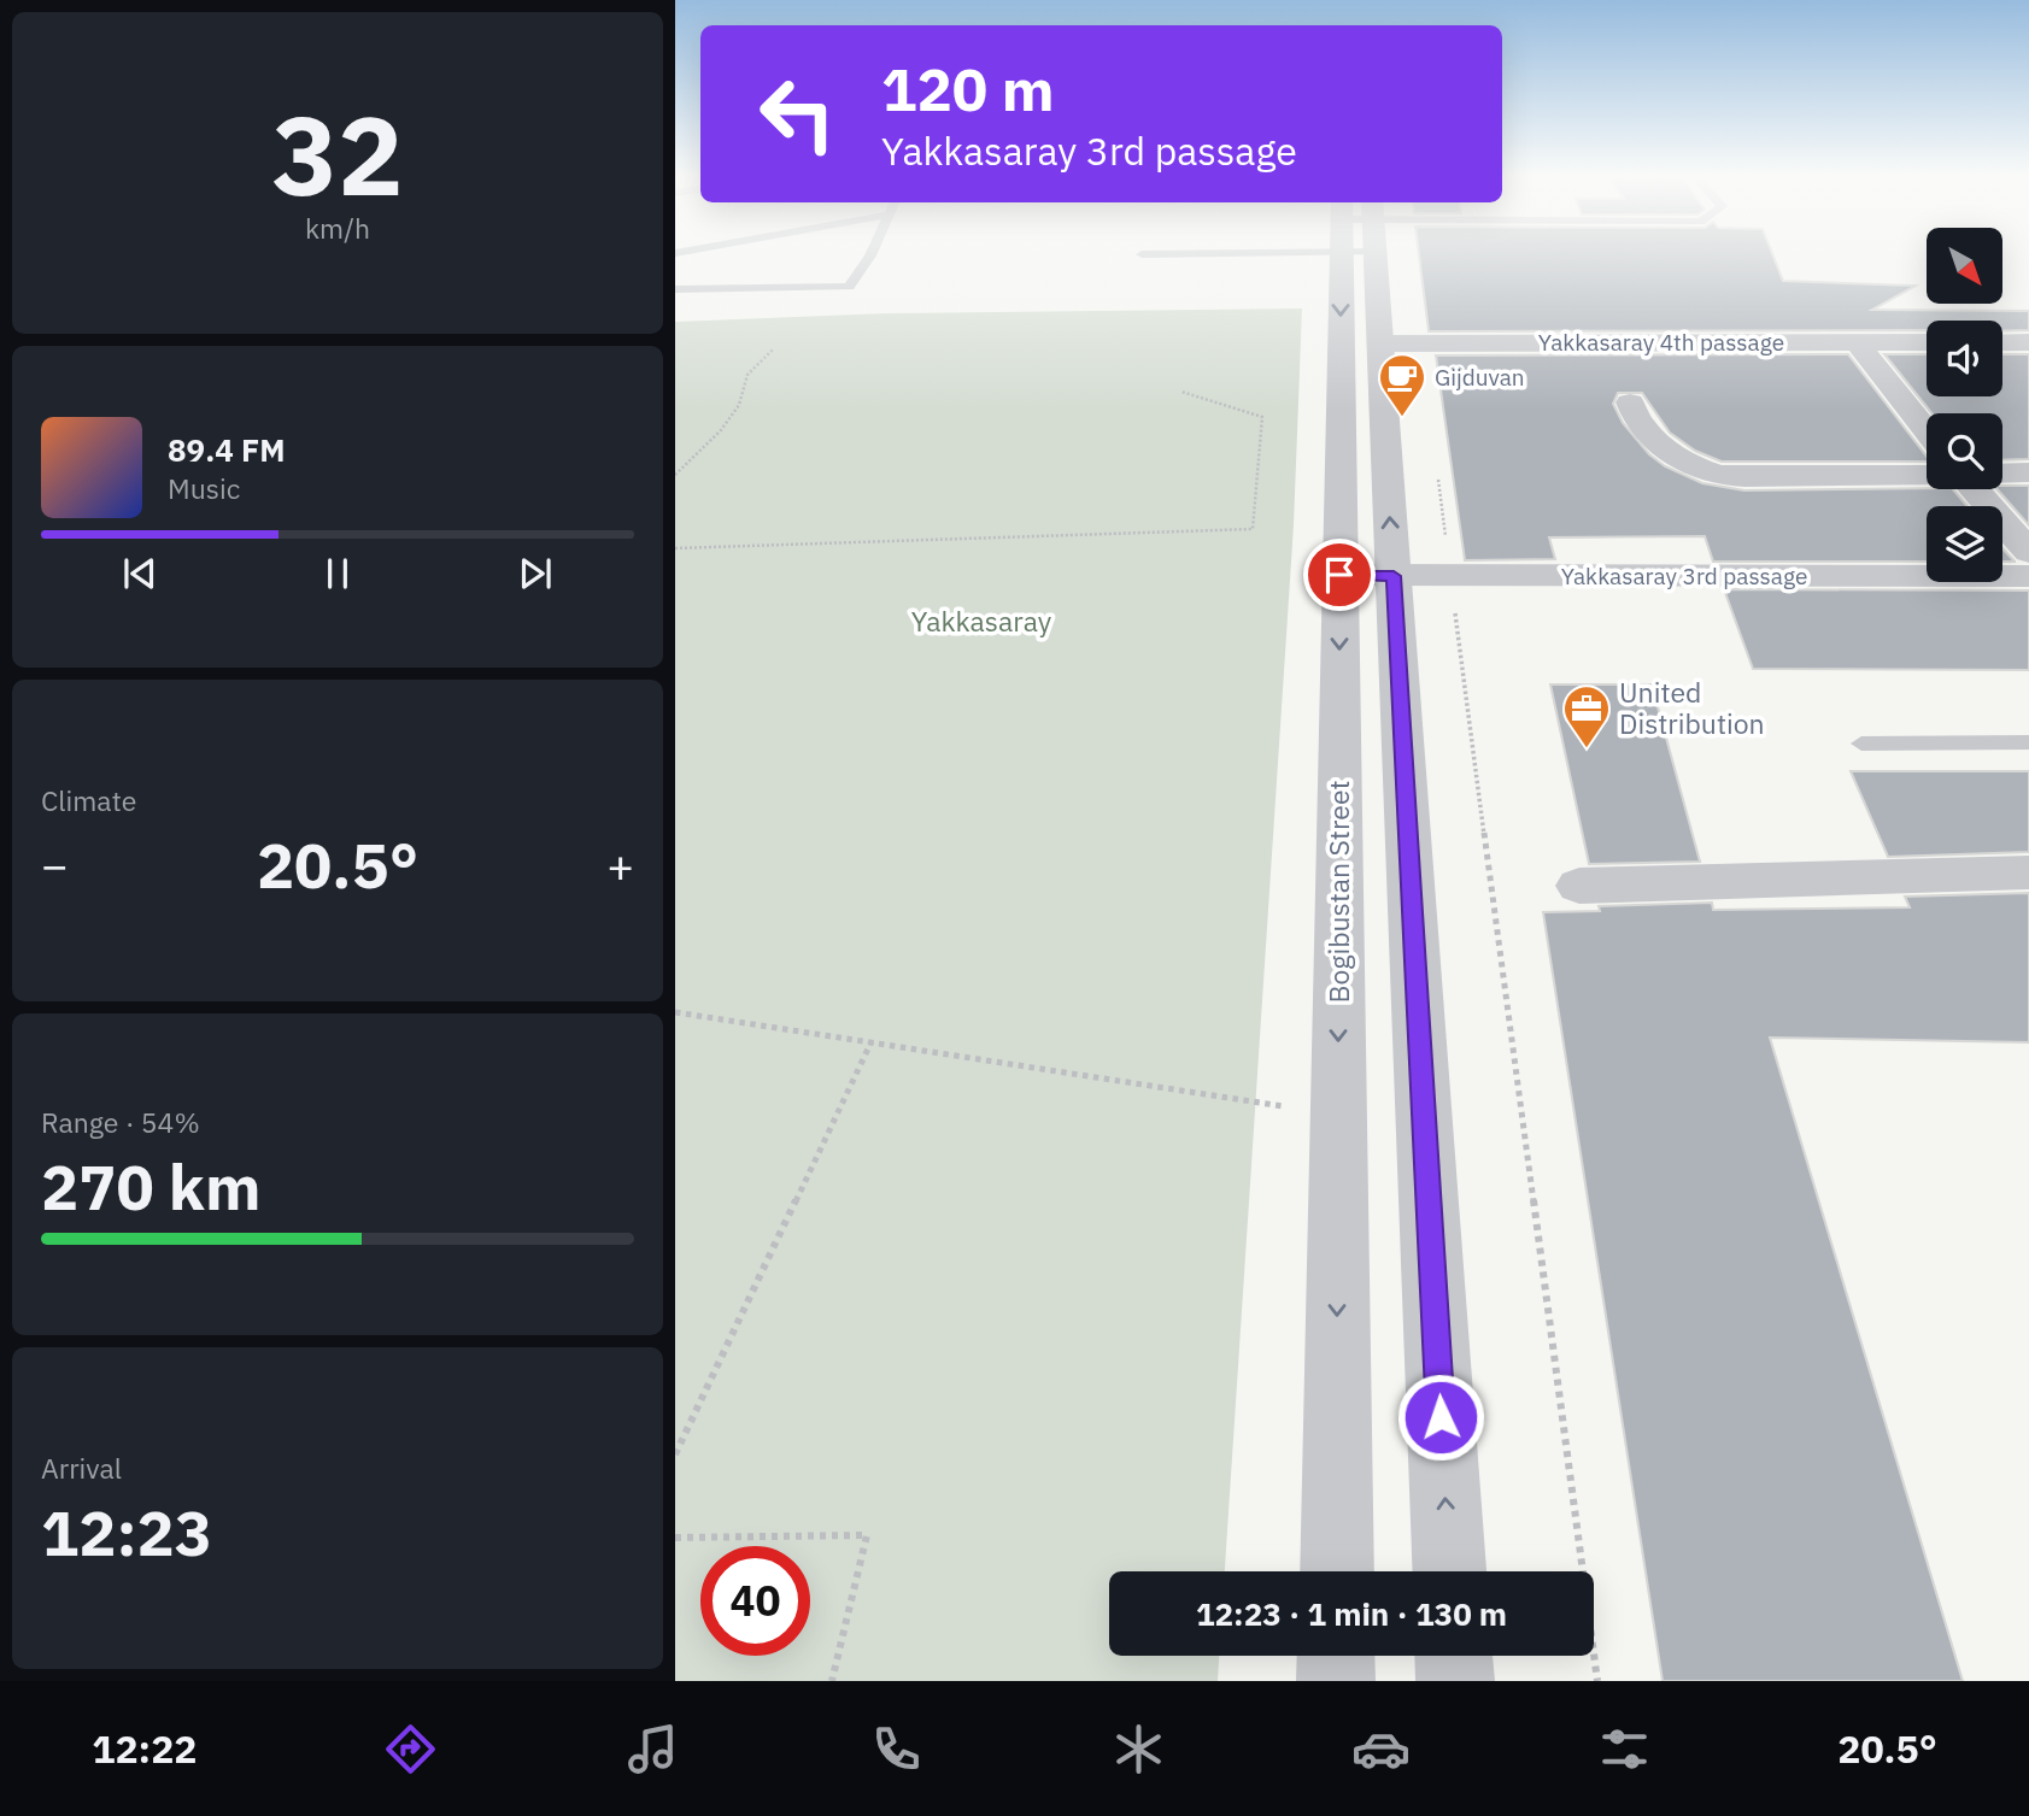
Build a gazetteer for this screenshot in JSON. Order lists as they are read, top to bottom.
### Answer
{
  "streets": {
    "street": ["Yakkasaray 4th passage", "Yakkasaray 3rd passage", "Bogibustan Street"]
  },
  "crossings": [
    ["Yakkasaray 3rd passage", "Bogibustan Street"]
  ],
  "parks": ["Yakkasaray"],
  "places": {
    "cafe": ["Gijduvan"],
    "office": ["United Distribution"]
  },
  "north": "bottom right",
  "page": {
    "tile": [
      ["32", "km/h"],
      "Climate",
      ["Range · 54%", "270 km"],
      ["Arrival", "12:23"]
    ],
    "turn": ["120 m", "Yakkasaray 3rd passage"],
    "song": ["89.4 FM", "Music"],
    "heat": ["−", "20.5°", "+"],
    "limit": "40",
    "trip": "12:23 · 1 min · 130 m",
    "tabs": ["12:22", "20.5°"]
  }
}
